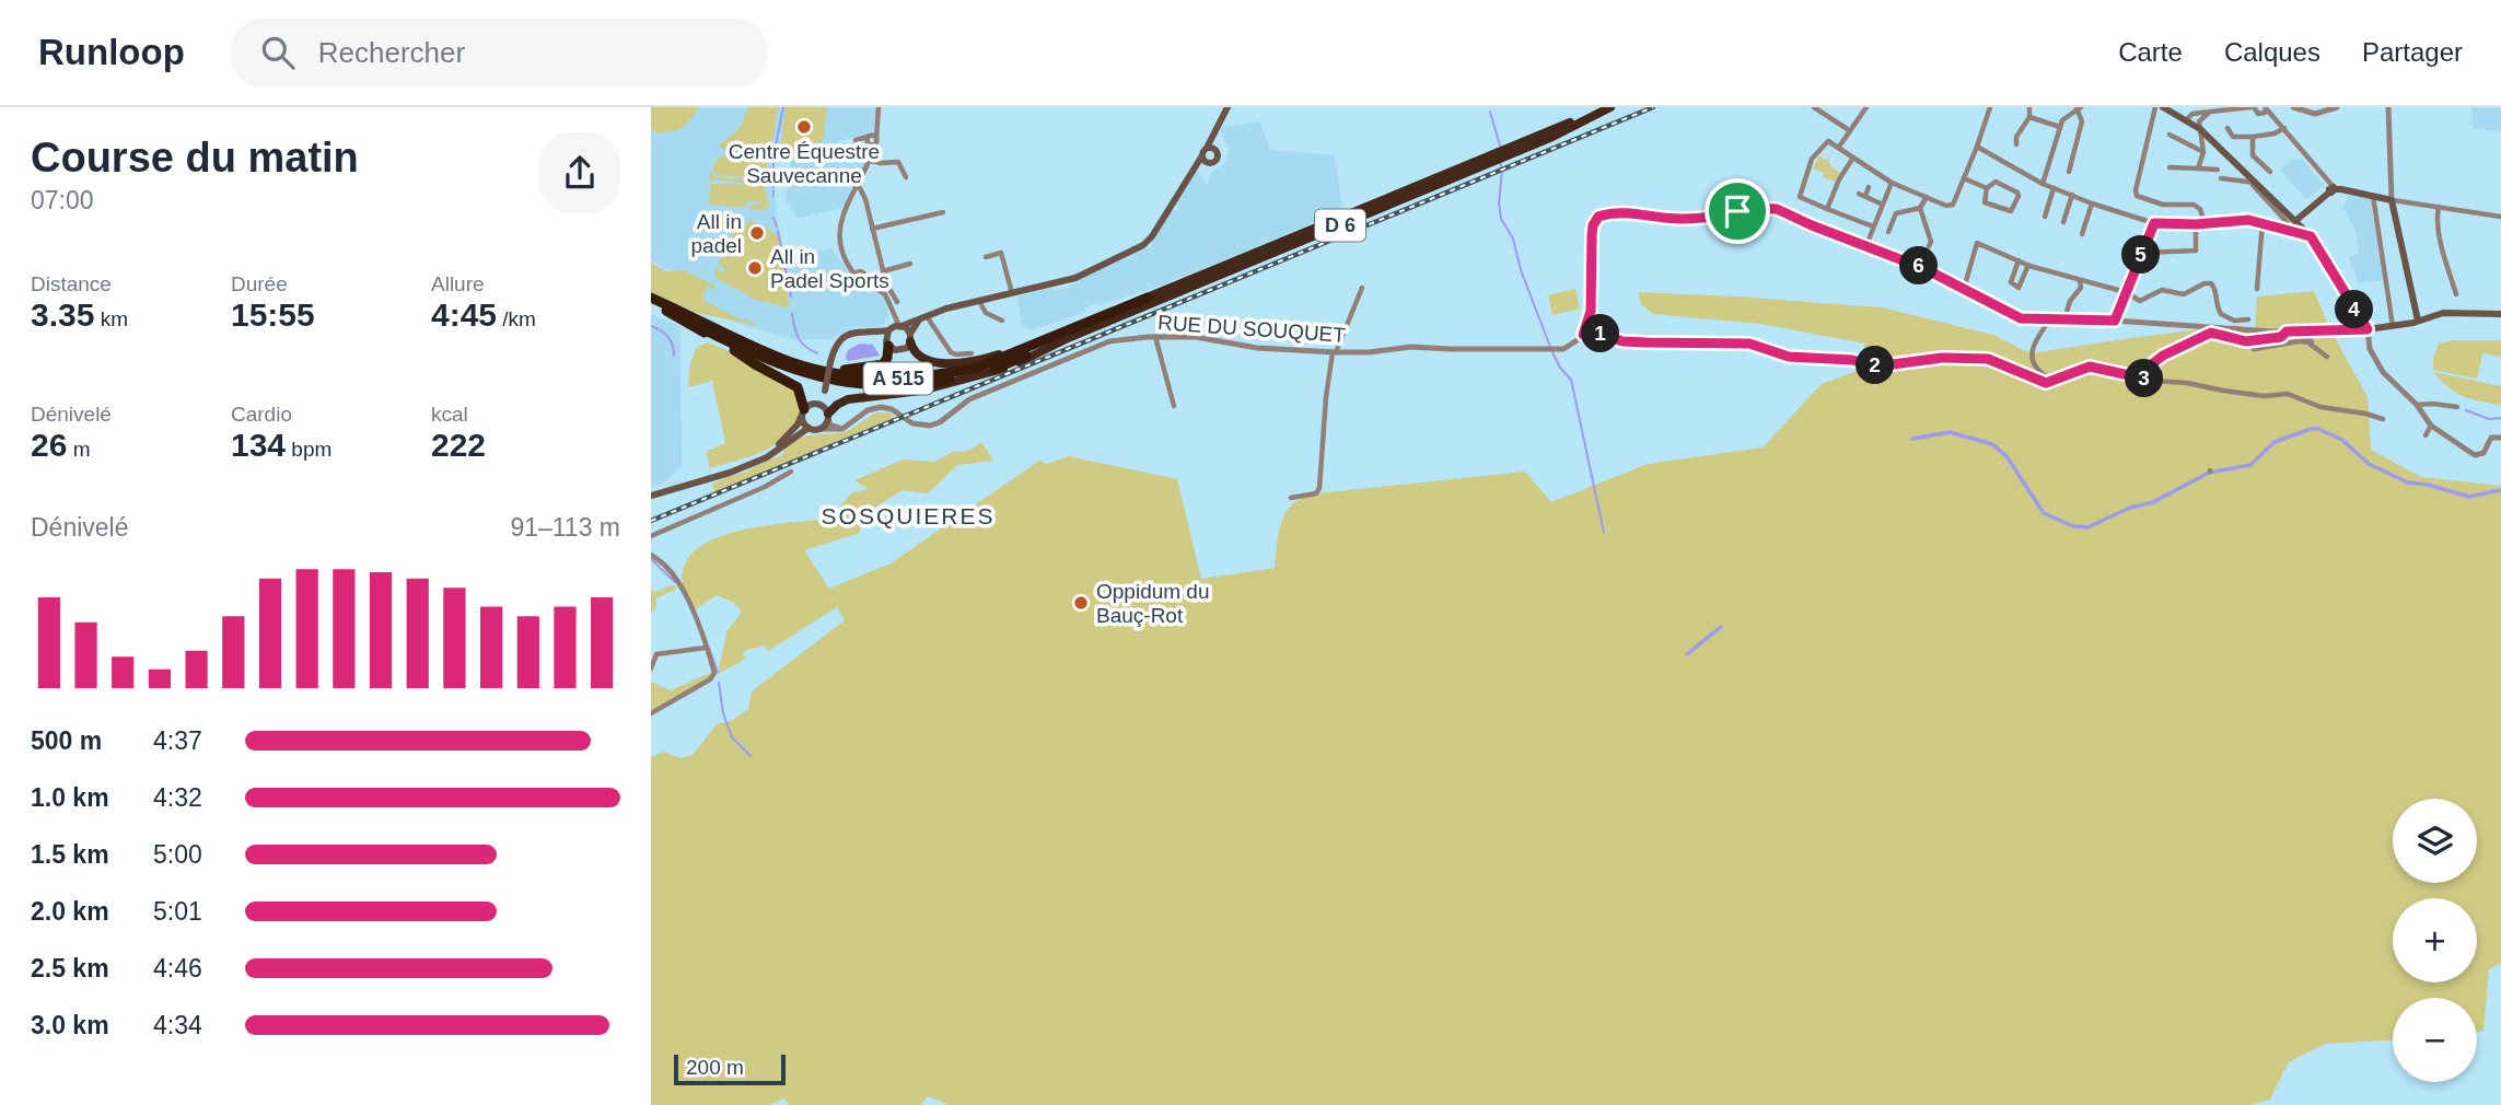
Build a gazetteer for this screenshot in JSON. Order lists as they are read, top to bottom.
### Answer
{
  "streets": {
    "highway": ["D 6", "A 515"],
    "street": ["RUE DU SOUQUET"]
  },
  "crossings": [
    ["D 6", "A 515"]
  ],
  "districts": ["SOSQUIERES"],
  "places": [
    "Centre Équestre Sauvecanne",
    "All in padel",
    "All in Padel Sports",
    "Oppidum du Bauç-Rot"
  ],
  "scale_bar": "200 m",
  "page": {
    "header": "Runloop",
    "search": "Rechercher",
    "nav": ["Carte", "Calques", "Partager"],
    "heading": ["Course du matin", "07:00"],
    "pins": [
      "5",
      "6",
      "4",
      "1",
      "2",
      "3"
    ],
    "stats": [
      ["Distance", "3.35 km"],
      ["Durée", "15:55"],
      ["Allure", "4:45 /km"],
      ["Dénivelé", "26 m"],
      ["Cardio", "134 bpm"],
      ["kcal", "222"]
    ],
    "chart": ["Dénivelé", "91–113 m"],
    "list": [
      {
        "name": "500 m",
        "note": "4:37"
      },
      {
        "name": "1.0 km",
        "note": "4:32"
      },
      {
        "name": "1.5 km",
        "note": "5:00"
      },
      {
        "name": "2.0 km",
        "note": "5:01"
      },
      {
        "name": "2.5 km",
        "note": "4:46"
      },
      {
        "name": "3.0 km",
        "note": "4:34"
      }
    ],
    "map_buttons": ["+", "−"],
    "scale": "200 m"
  }
}
